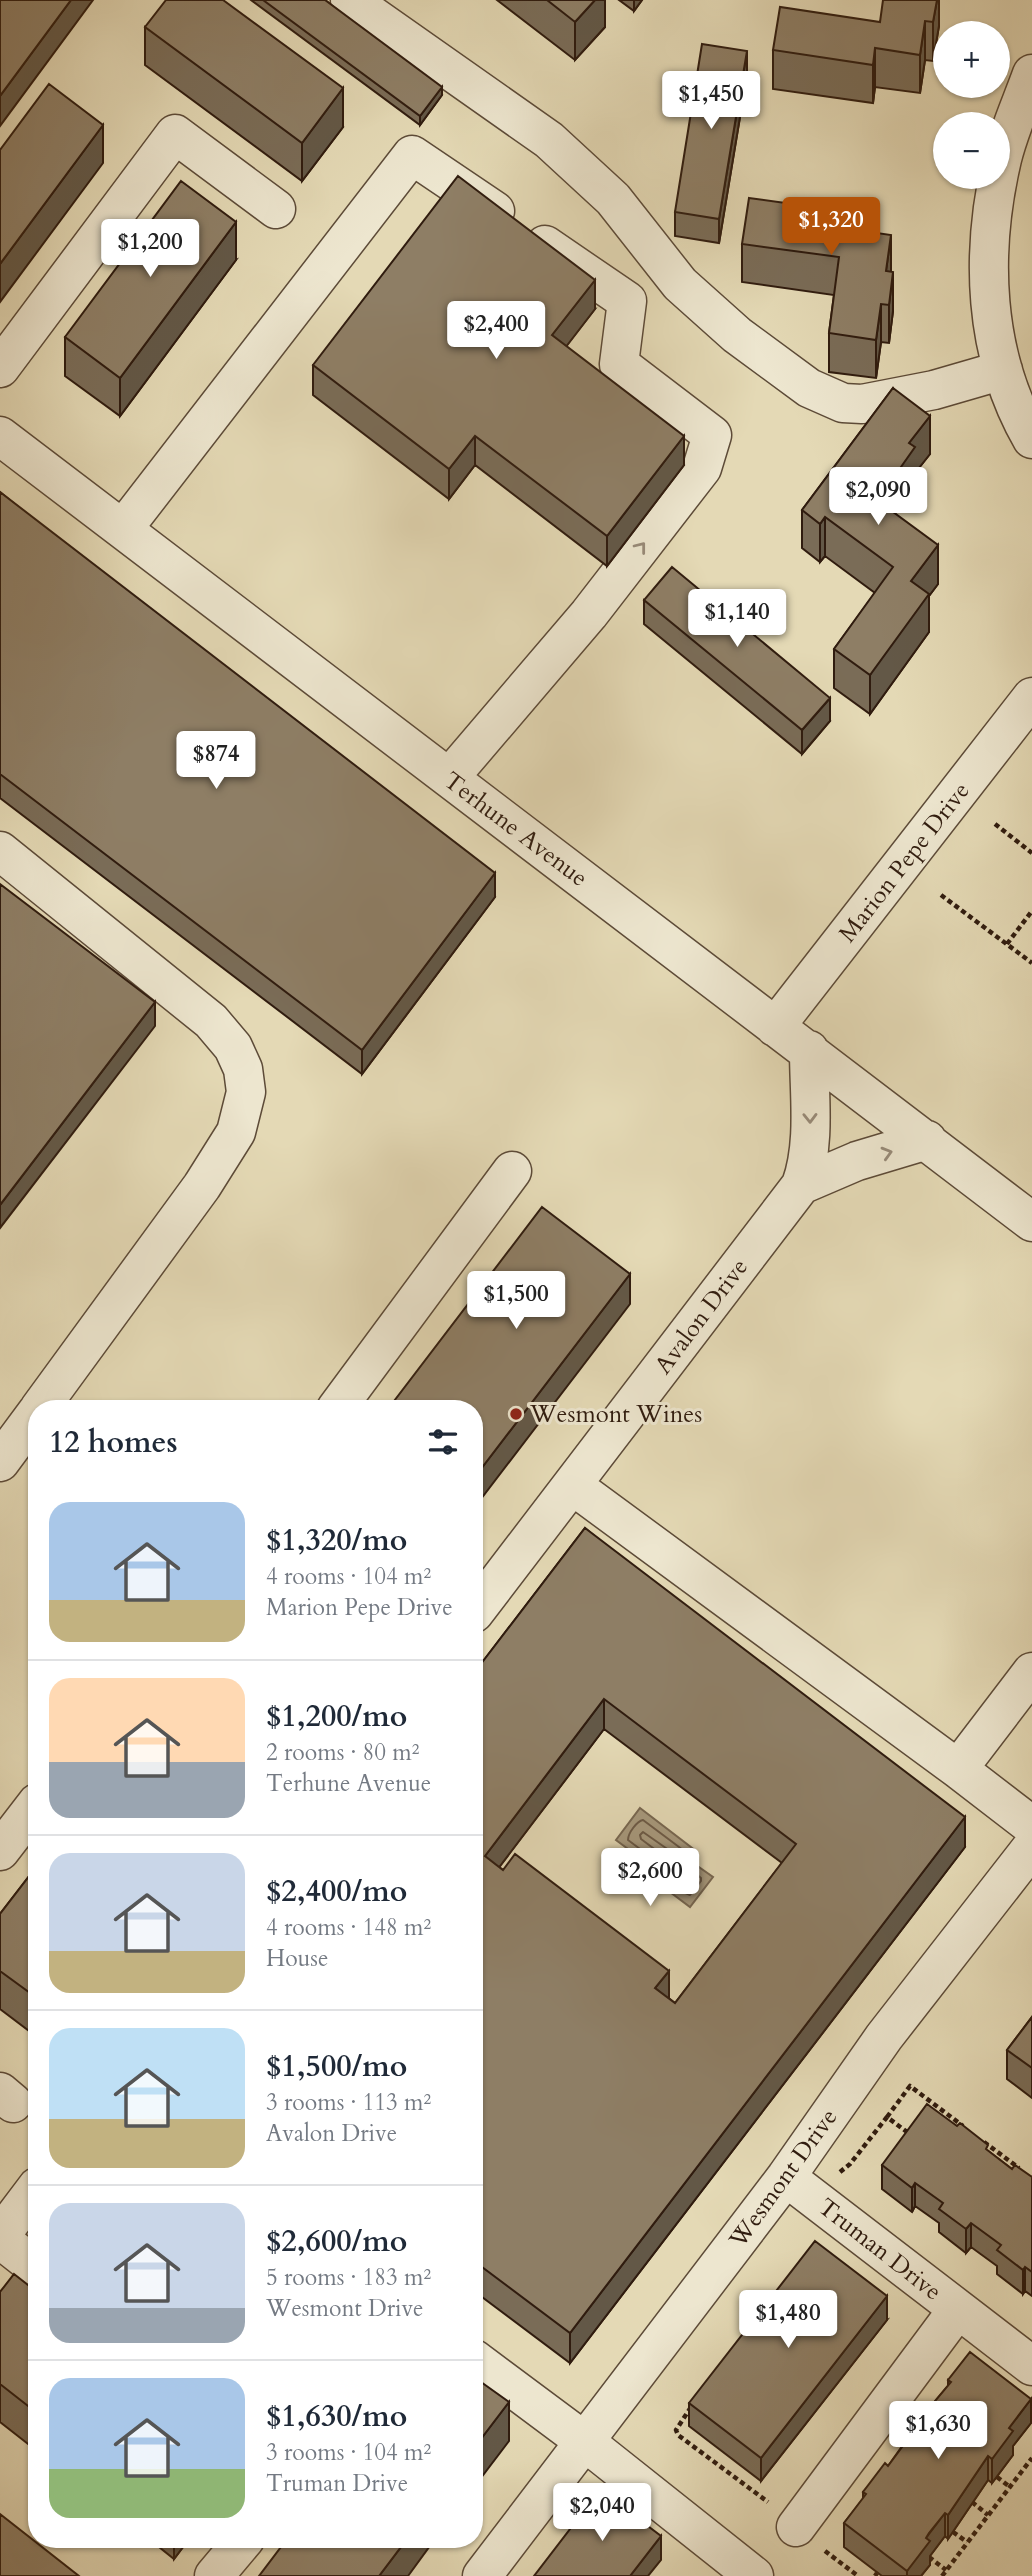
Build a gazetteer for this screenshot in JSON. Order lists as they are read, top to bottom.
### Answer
{
  "streets": {
    "street": [
      "Terhune Avenue",
      "Marion Pepe Drive",
      "Avalon Drive",
      "Wesmont Drive",
      "Truman Drive"
    ]
  },
  "crossings": [
    ["Terhune Avenue", "Marion Pepe Drive"],
    ["Terhune Avenue", "Avalon Drive"],
    ["Wesmont Drive", "Truman Drive"]
  ],
  "places": ["Wesmont Wines"],
  "page": {
    "map_buttons": ["+", "−"],
    "price": [
      "$1,450",
      "$1,320",
      "$1,200",
      "$2,400",
      "$2,090",
      "$1,140",
      "$874",
      "$1,500",
      "$2,600",
      "$1,480",
      "$1,630",
      "$2,040"
    ],
    "heading": "12 homes",
    "list": [
      {
        "name": "$1,320/mo",
        "note": "4 rooms · 104 m² · Marion Pepe Drive"
      },
      {
        "name": "$1,200/mo",
        "note": "2 rooms · 80 m² · Terhune Avenue"
      },
      {
        "name": "$2,400/mo",
        "note": "4 rooms · 148 m² · House"
      },
      {
        "name": "$1,500/mo",
        "note": "3 rooms · 113 m² · Avalon Drive"
      },
      {
        "name": "$2,600/mo",
        "note": "5 rooms · 183 m² · Wesmont Drive"
      },
      {
        "name": "$1,630/mo",
        "note": "3 rooms · 104 m² · Truman Drive"
      }
    ]
  }
}
